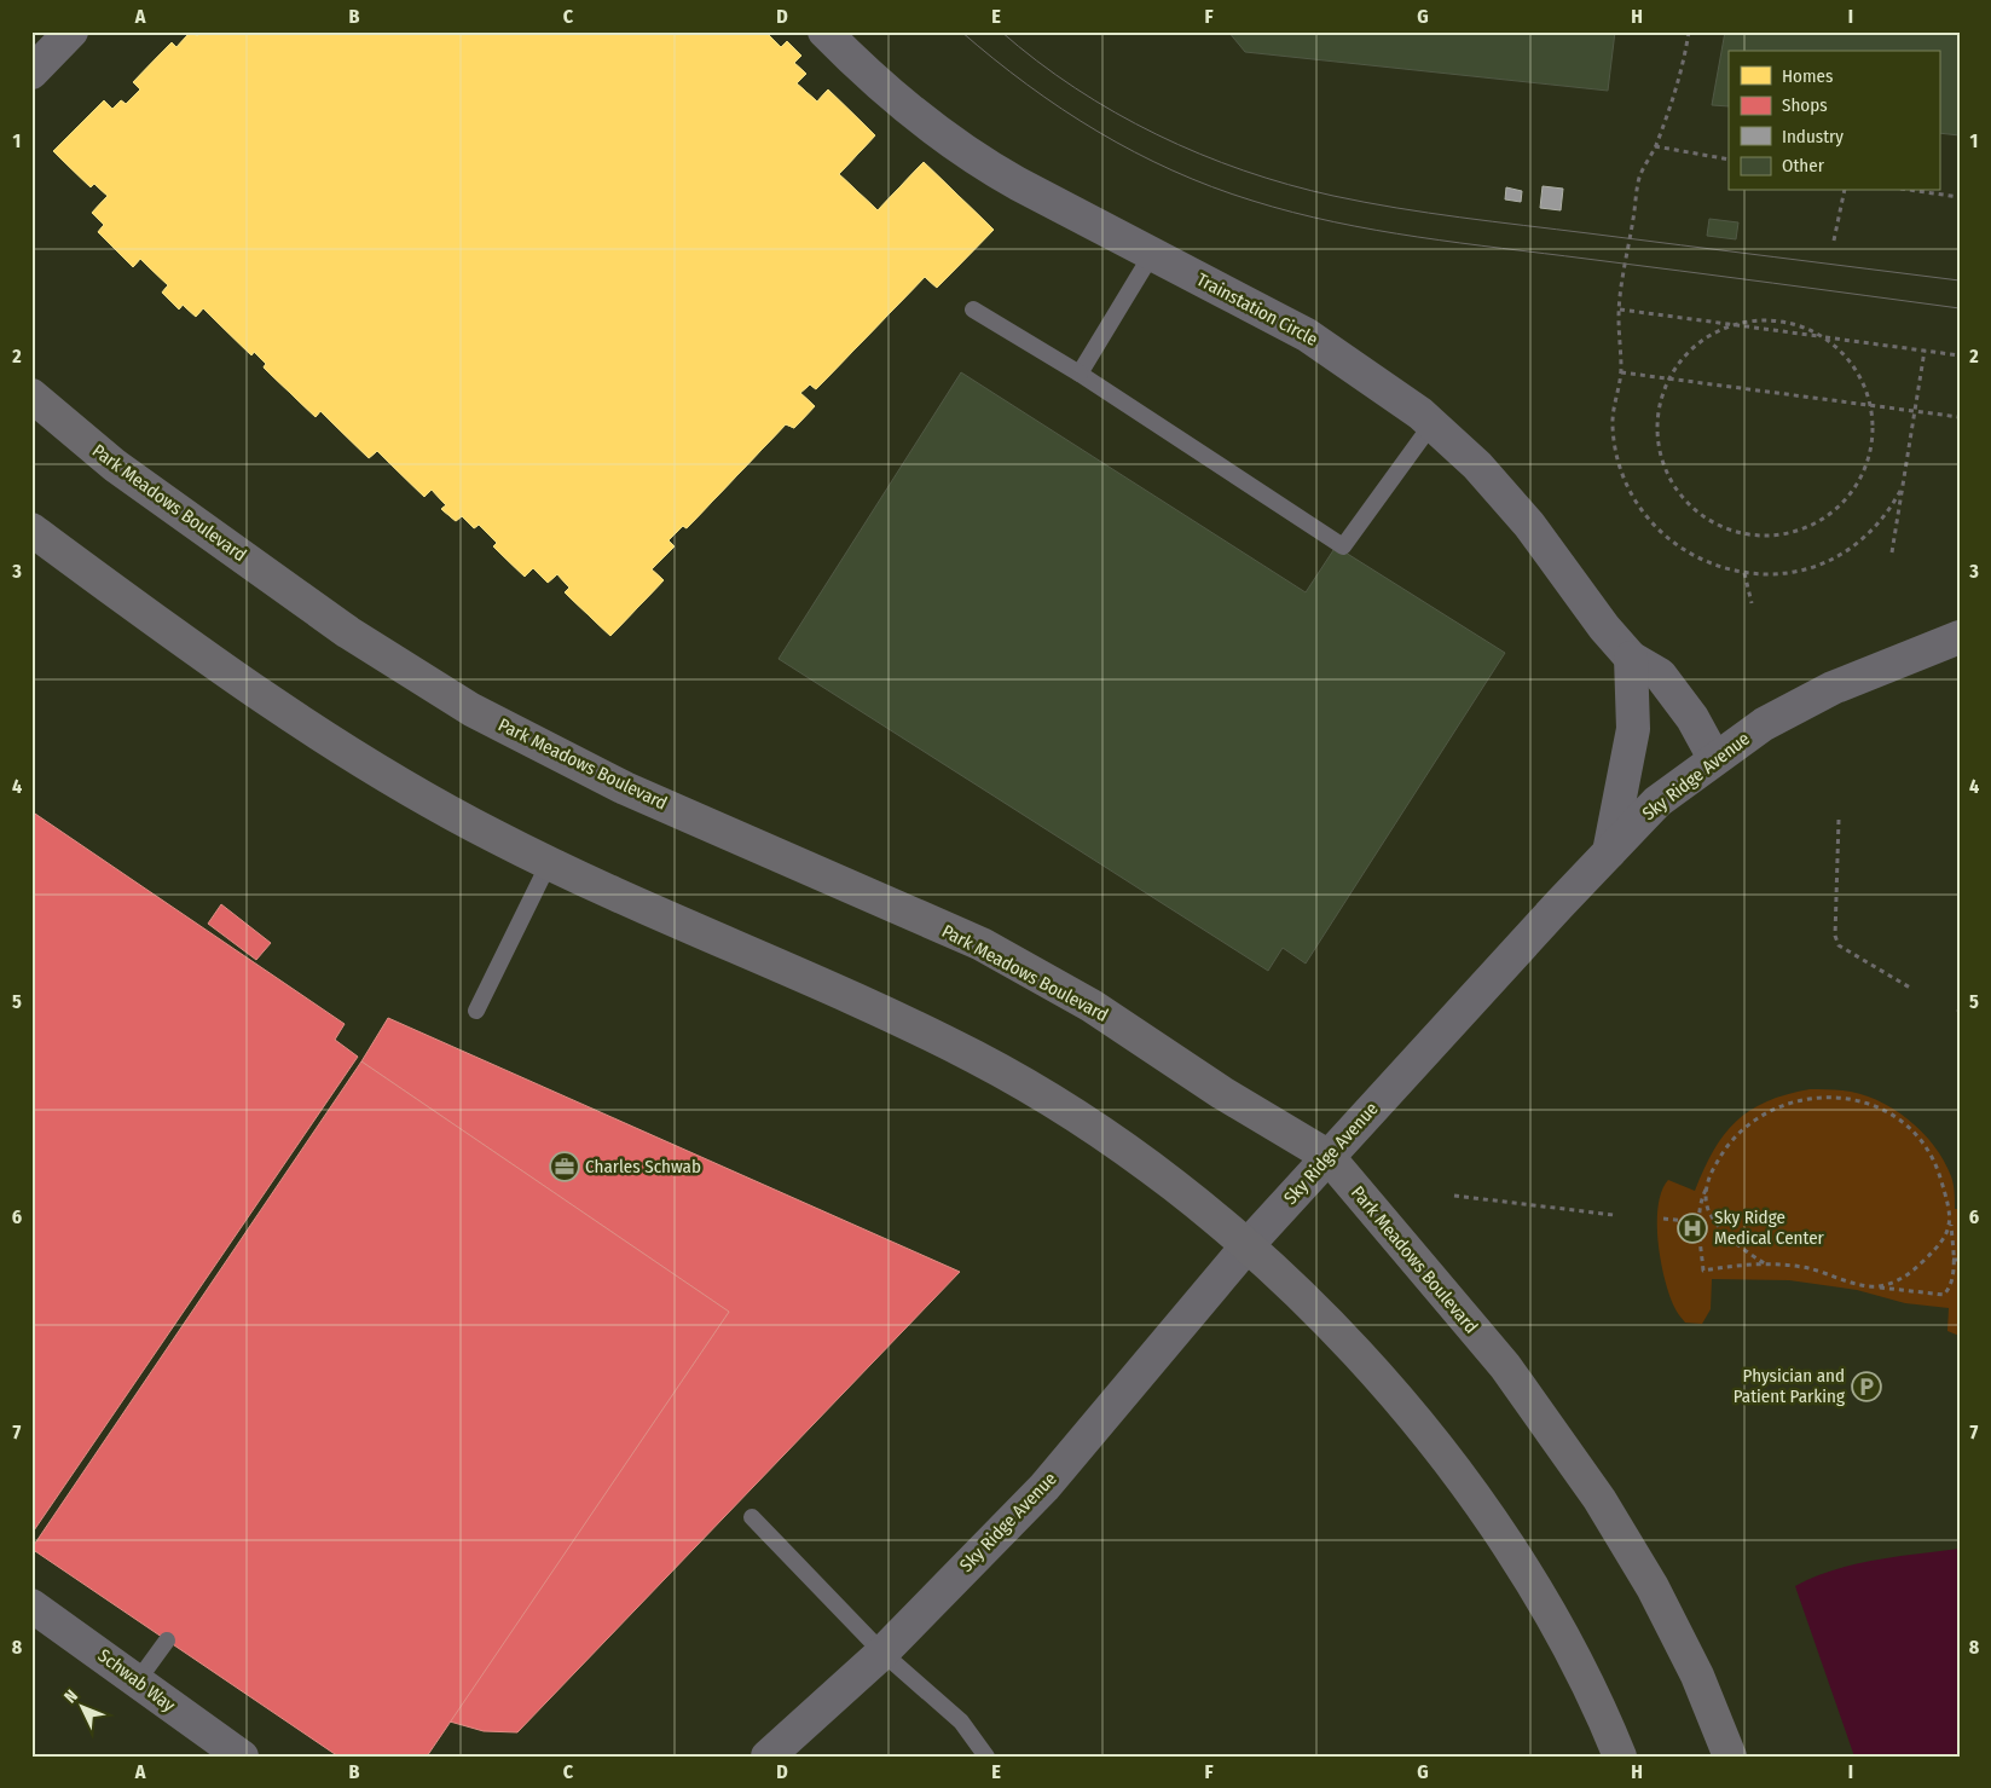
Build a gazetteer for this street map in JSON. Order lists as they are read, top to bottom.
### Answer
{
  "streets": {
    "main road": ["Park Meadows Boulevard"],
    "street": ["Trainstation Circle", "Sky Ridge Avenue", "Schwab Way"]
  },
  "crossings": [
    ["Trainstation Circle", "Sky Ridge Avenue"],
    ["Park Meadows Boulevard", "Sky Ridge Avenue"]
  ],
  "places": {
    "office": ["Charles Schwab"],
    "hospital": ["Sky Ridge Medical Center"],
    "parking": ["Physician and Patient Parking"]
  },
  "legend": [
    "Homes",
    "Shops",
    "Industry",
    "Other"
  ],
  "north": "top left",
  "grid": {
    "columns": [
      "A",
      "B",
      "C",
      "D",
      "E",
      "F",
      "G",
      "H",
      "I"
    ],
    "rows": [
      "1",
      "2",
      "3",
      "4",
      "5",
      "6",
      "7",
      "8"
    ]
  }
}
